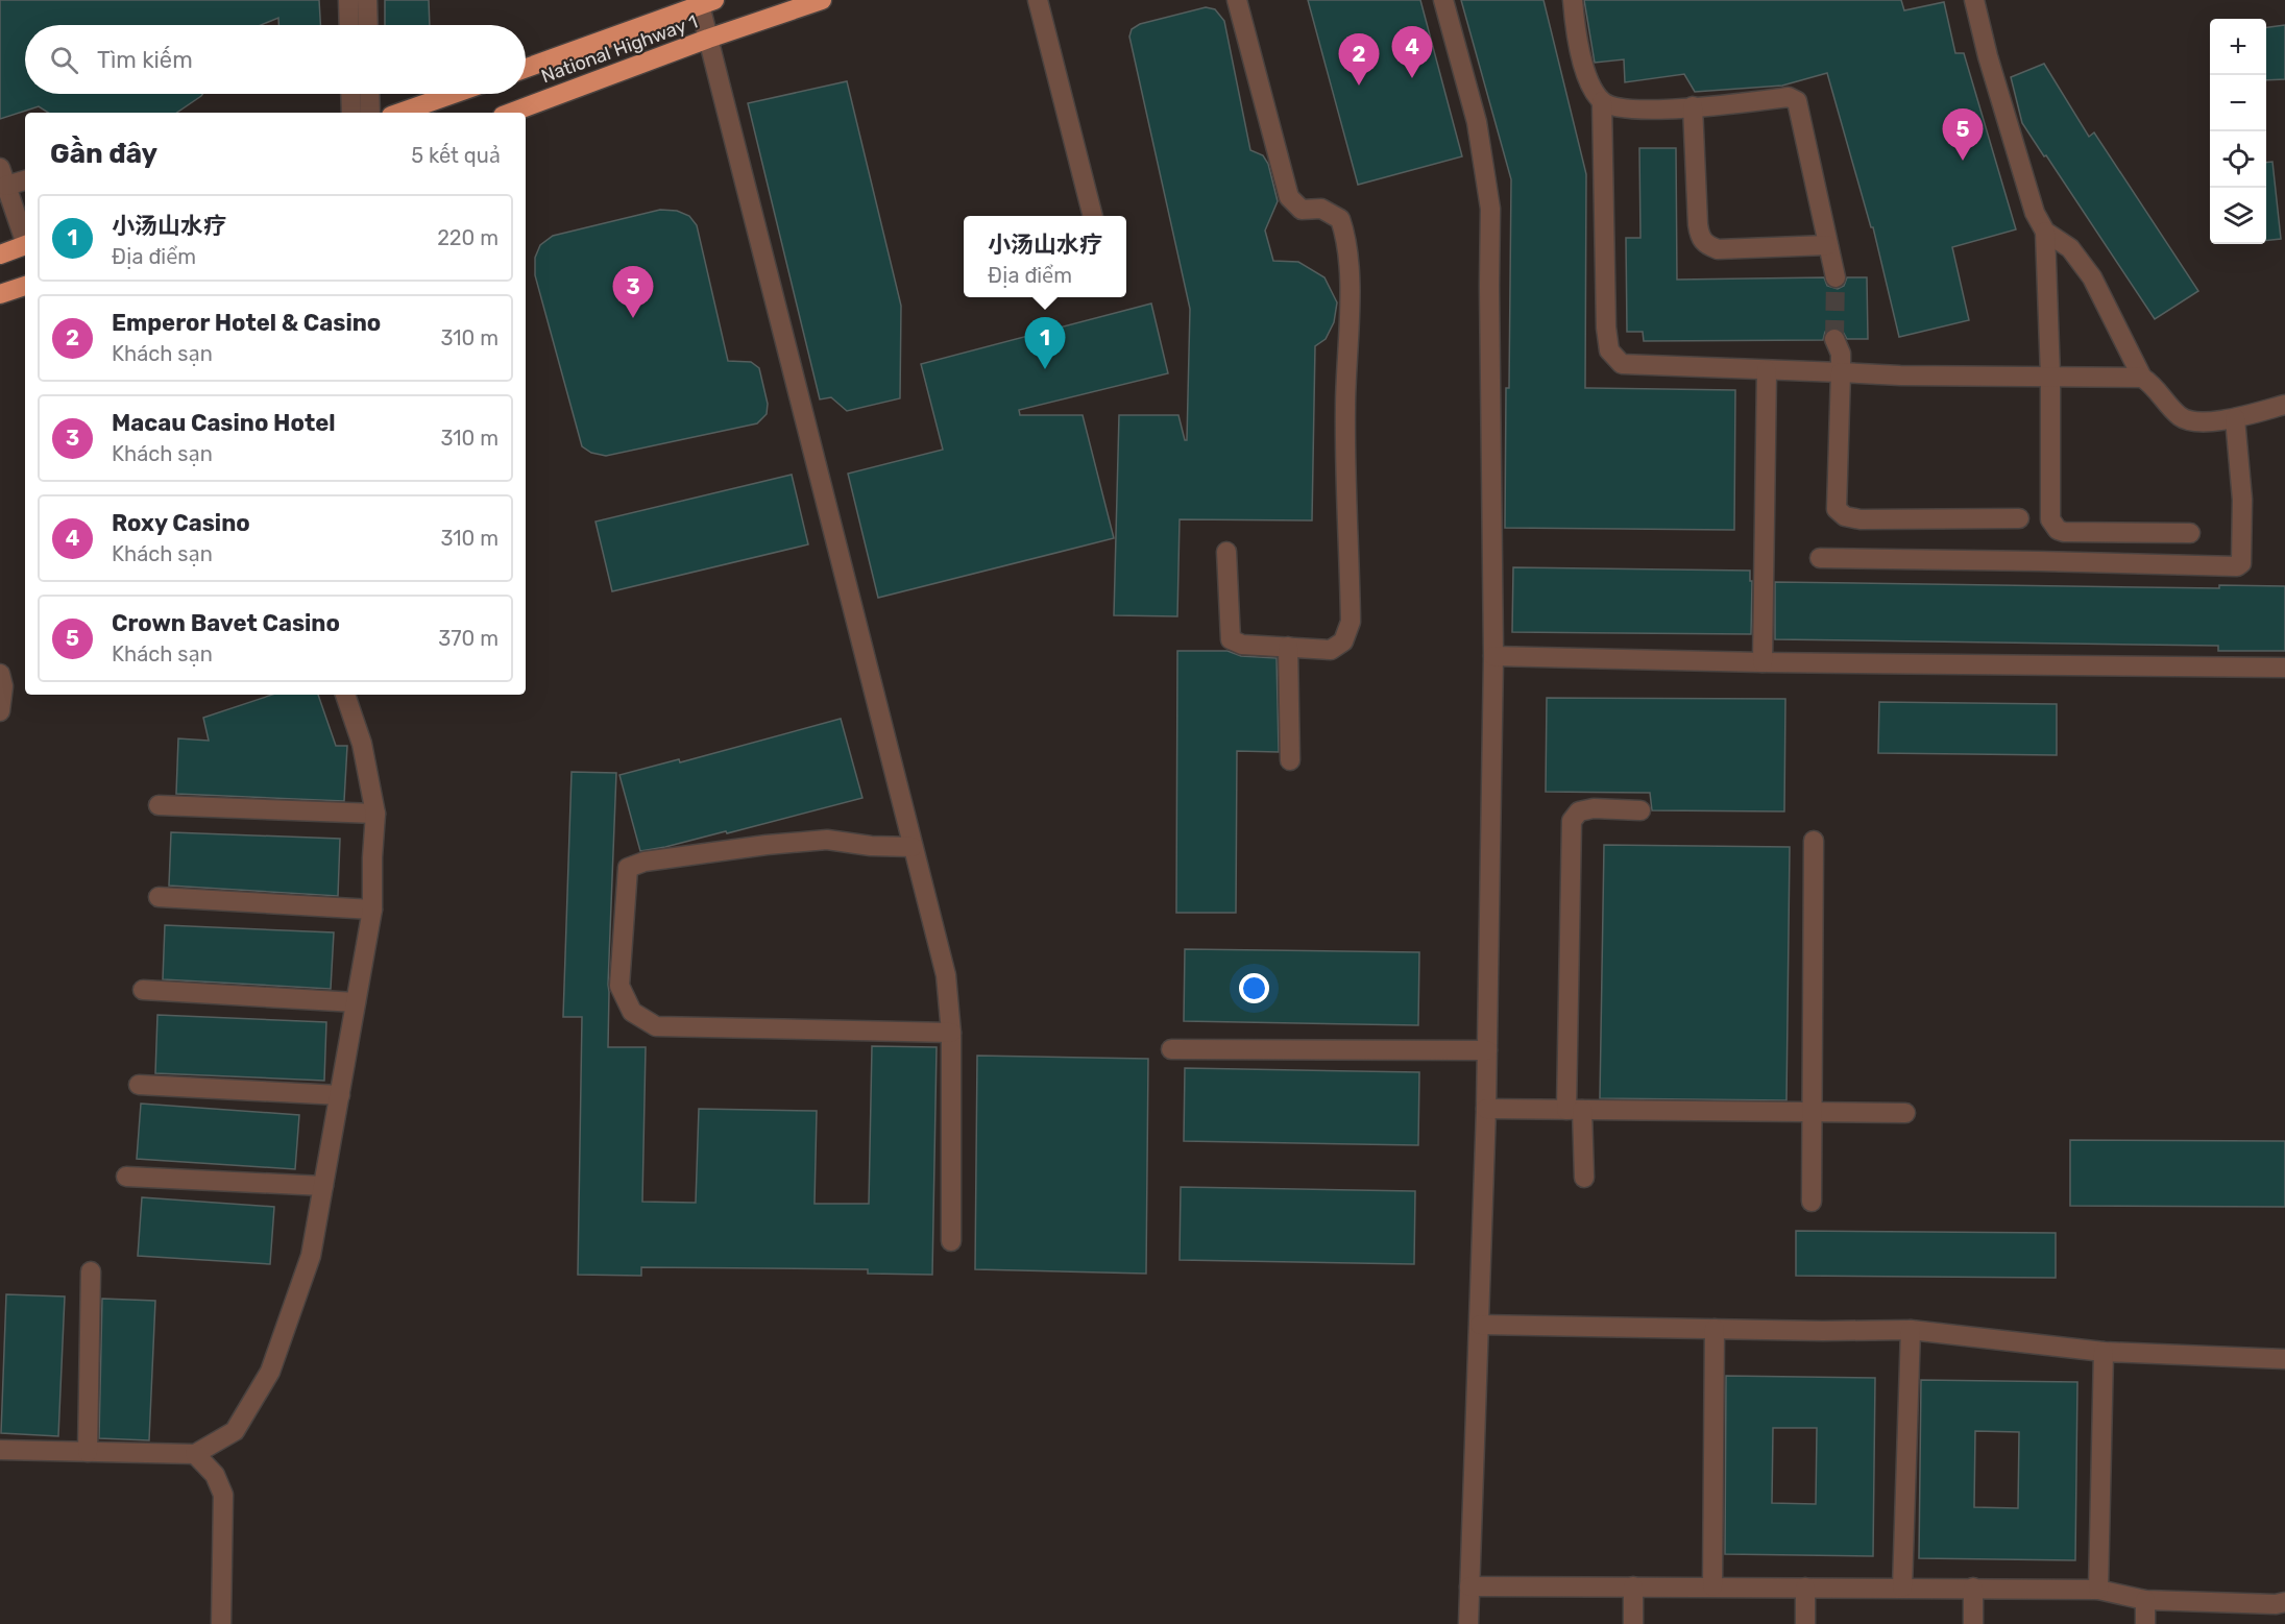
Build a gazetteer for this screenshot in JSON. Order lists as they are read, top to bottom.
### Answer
{
  "streets": {
    "highway": ["National Highway 1"]
  },
  "page": {
    "map_buttons": ["+", "−"],
    "search": "Tìm kiếm",
    "pins": [
      "4",
      "2",
      "5",
      "3",
      "1"
    ],
    "heading": ["Gần đây", "5 kết quả"],
    "list": [
      {
        "mark": "1",
        "name": "小汤山水疗",
        "note": "Địa điểm",
        "value": "220 m"
      },
      {
        "mark": "2",
        "name": "Emperor Hotel & Casino",
        "note": "Khách sạn",
        "value": "310 m"
      },
      {
        "mark": "3",
        "name": "Macau Casino Hotel",
        "note": "Khách sạn",
        "value": "310 m"
      },
      {
        "mark": "4",
        "name": "Roxy Casino",
        "note": "Khách sạn",
        "value": "310 m"
      },
      {
        "mark": "5",
        "name": "Crown Bavet Casino",
        "note": "Khách sạn",
        "value": "370 m"
      }
    ],
    "popup": ["小汤山水疗", "Địa điểm"]
  }
}
